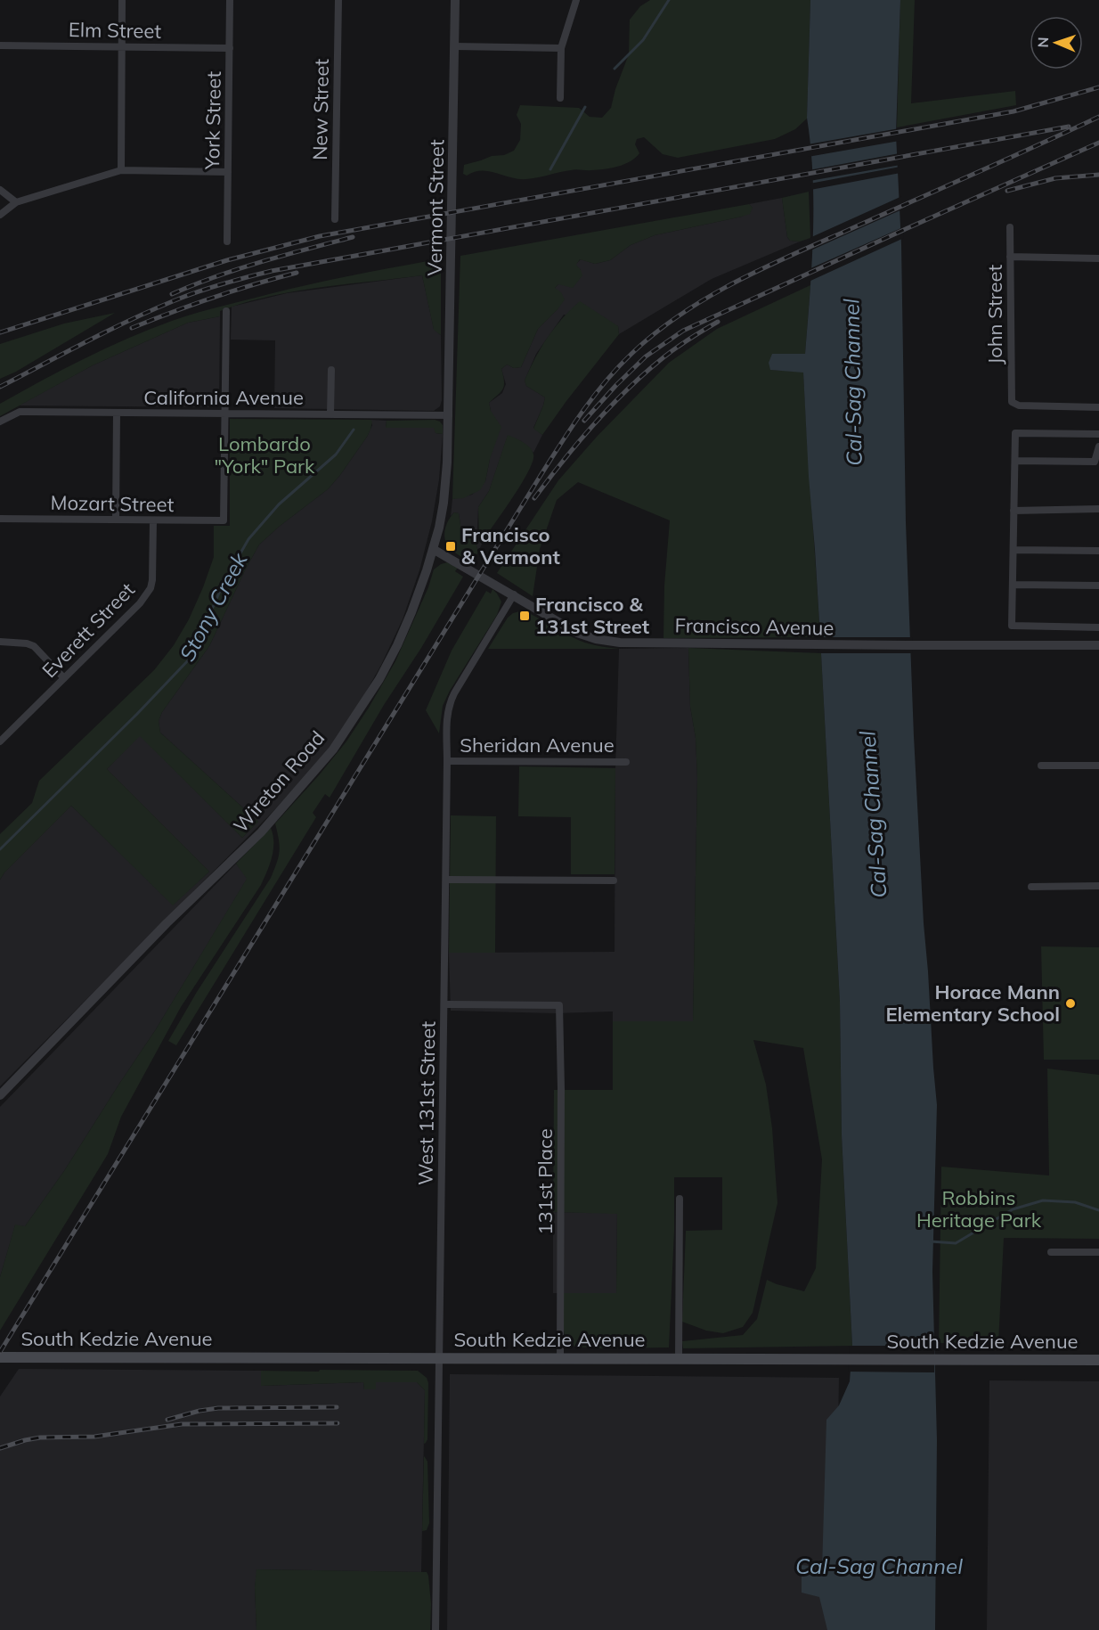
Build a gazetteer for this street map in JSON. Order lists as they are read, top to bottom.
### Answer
{
  "streets": {
    "main road": ["South Kedzie Avenue"],
    "street": [
      "Elm Street",
      "New Street",
      "York Street",
      "Vermont Street",
      "John Street",
      "California Avenue",
      "Mozart Street",
      "Francisco Avenue",
      "Everett Street",
      "Sheridan Avenue",
      "Wireton Road",
      "West 131st Street",
      "131st Place"
    ]
  },
  "crossings": [
    ["Elm Street", "York Street"],
    ["Vermont Street", "California Avenue"],
    ["Vermont Street", "Wireton Road"],
    ["California Avenue", "Mozart Street"],
    ["California Avenue", "Wireton Road"],
    ["Mozart Street", "Everett Street"],
    ["Francisco Avenue", "Wireton Road"],
    ["Francisco Avenue", "West 131st Street"],
    ["Sheridan Avenue", "West 131st Street"],
    ["West 131st Street", "131st Place"],
    ["West 131st Street", "South Kedzie Avenue"],
    ["131st Place", "South Kedzie Avenue"]
  ],
  "water": ["Cal-Sag Channel", "Stony Creek"],
  "parks": ["Lombardo \"York\" Park", "Robbins Heritage Park"],
  "places": {
    "transit": ["Francisco & Vermont", "Francisco & 131st Street"],
    "other": ["Horace Mann Elementary School"]
  },
  "north": "left"
}
